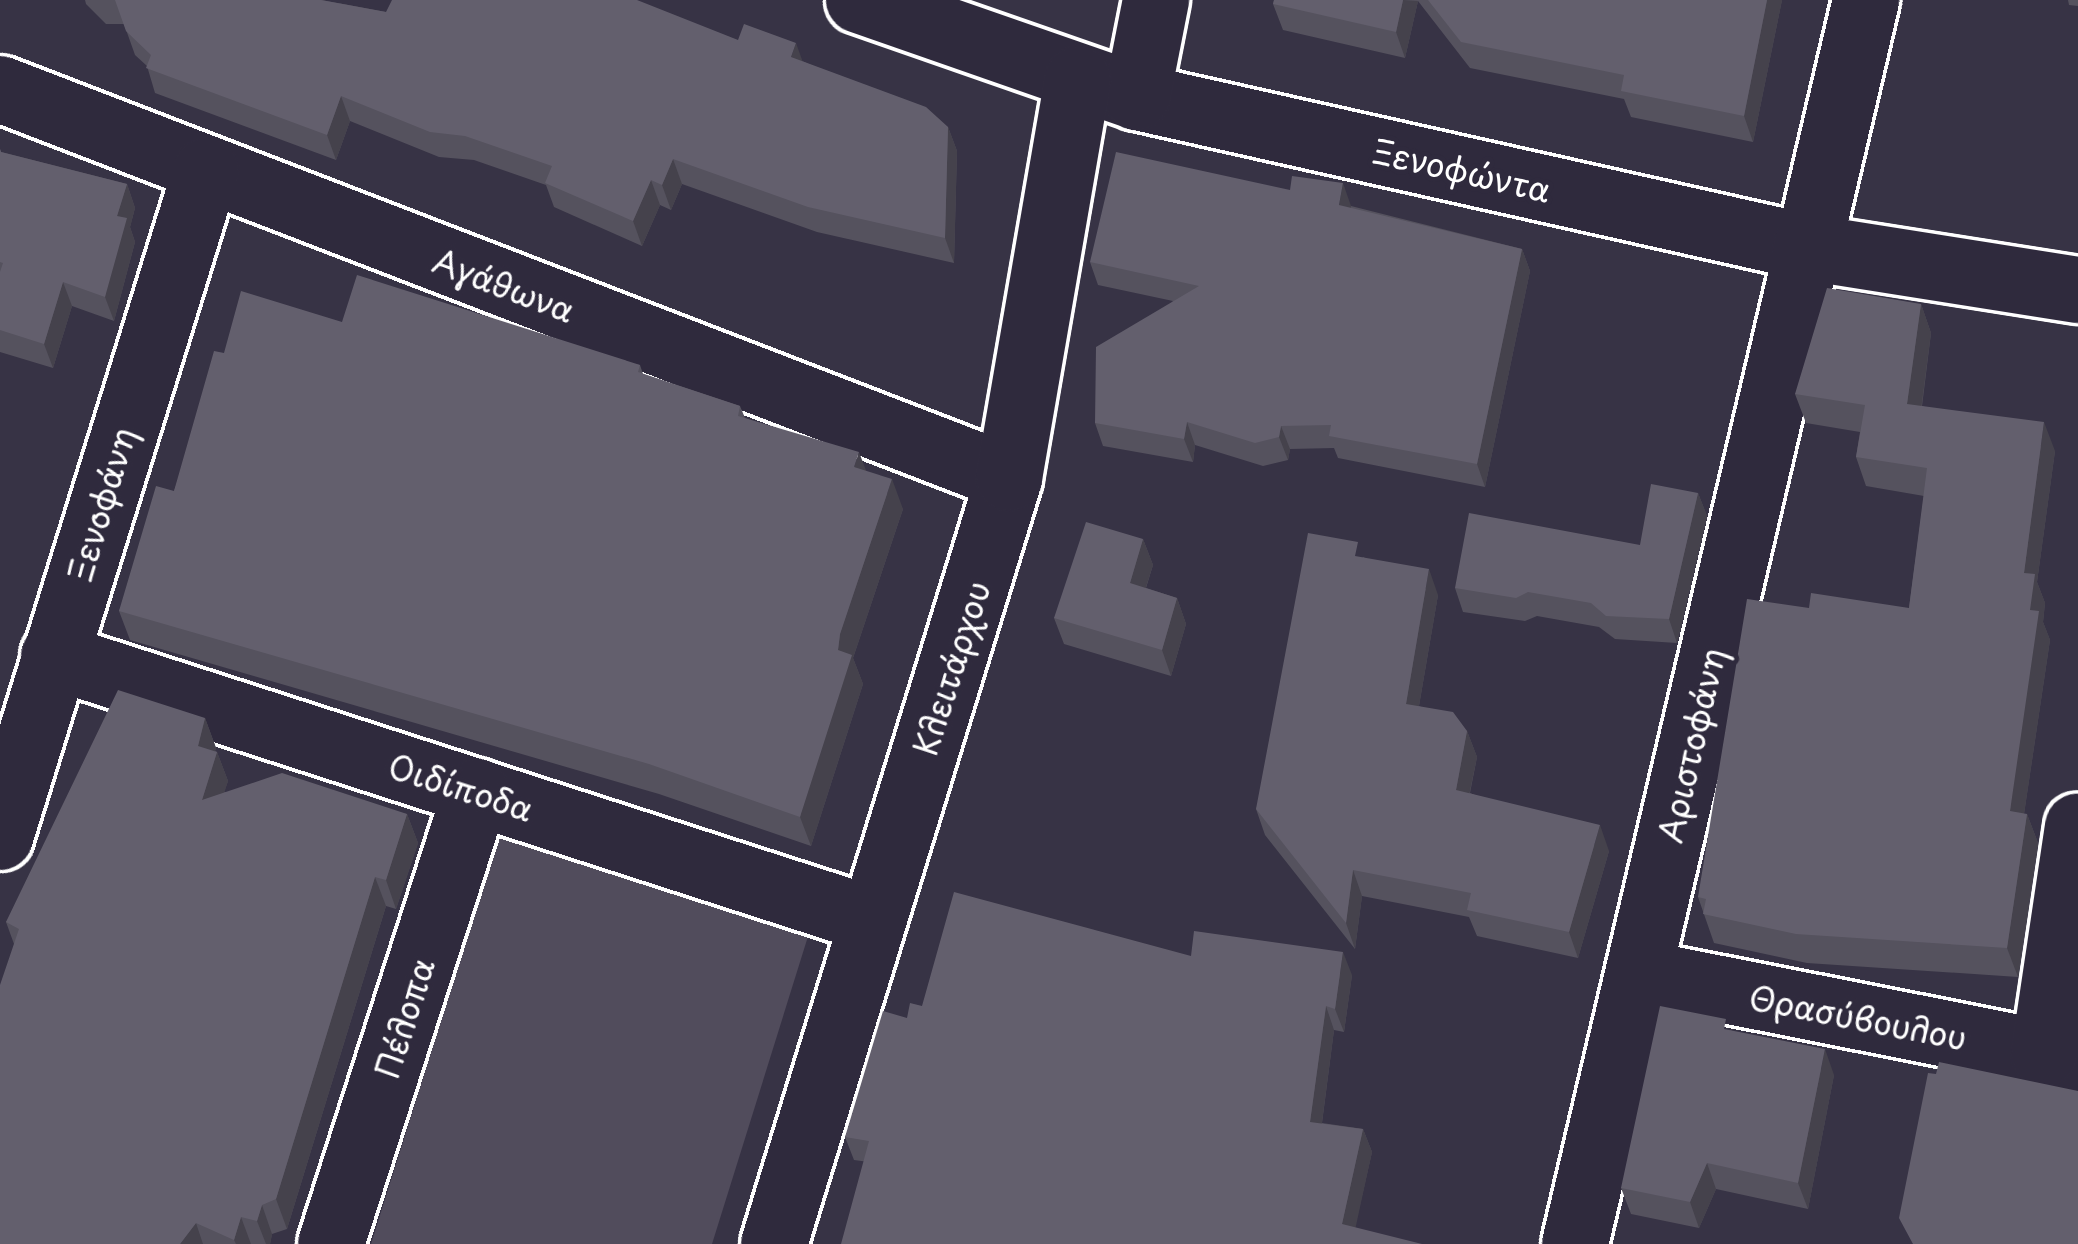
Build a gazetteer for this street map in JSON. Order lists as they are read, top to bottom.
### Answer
{
  "streets": {
    "street": [
      "Ξενοφώντα",
      "Αγάθωνα",
      "Ξενοφάνη",
      "Κλειτάρχου",
      "Αριστοφάνη",
      "Οιδίποδα",
      "Θρασύβουλου",
      "Πέλοπα"
    ]
  },
  "crossings": [
    ["Ξενοφώντα", "Κλειτάρχου"],
    ["Ξενοφώντα", "Αριστοφάνη"],
    ["Αγάθωνα", "Ξενοφάνη"],
    ["Αγάθωνα", "Κλειτάρχου"],
    ["Ξενοφάνη", "Οιδίποδα"],
    ["Κλειτάρχου", "Οιδίποδα"],
    ["Αριστοφάνη", "Θρασύβουλου"],
    ["Οιδίποδα", "Πέλοπα"]
  ]
}
